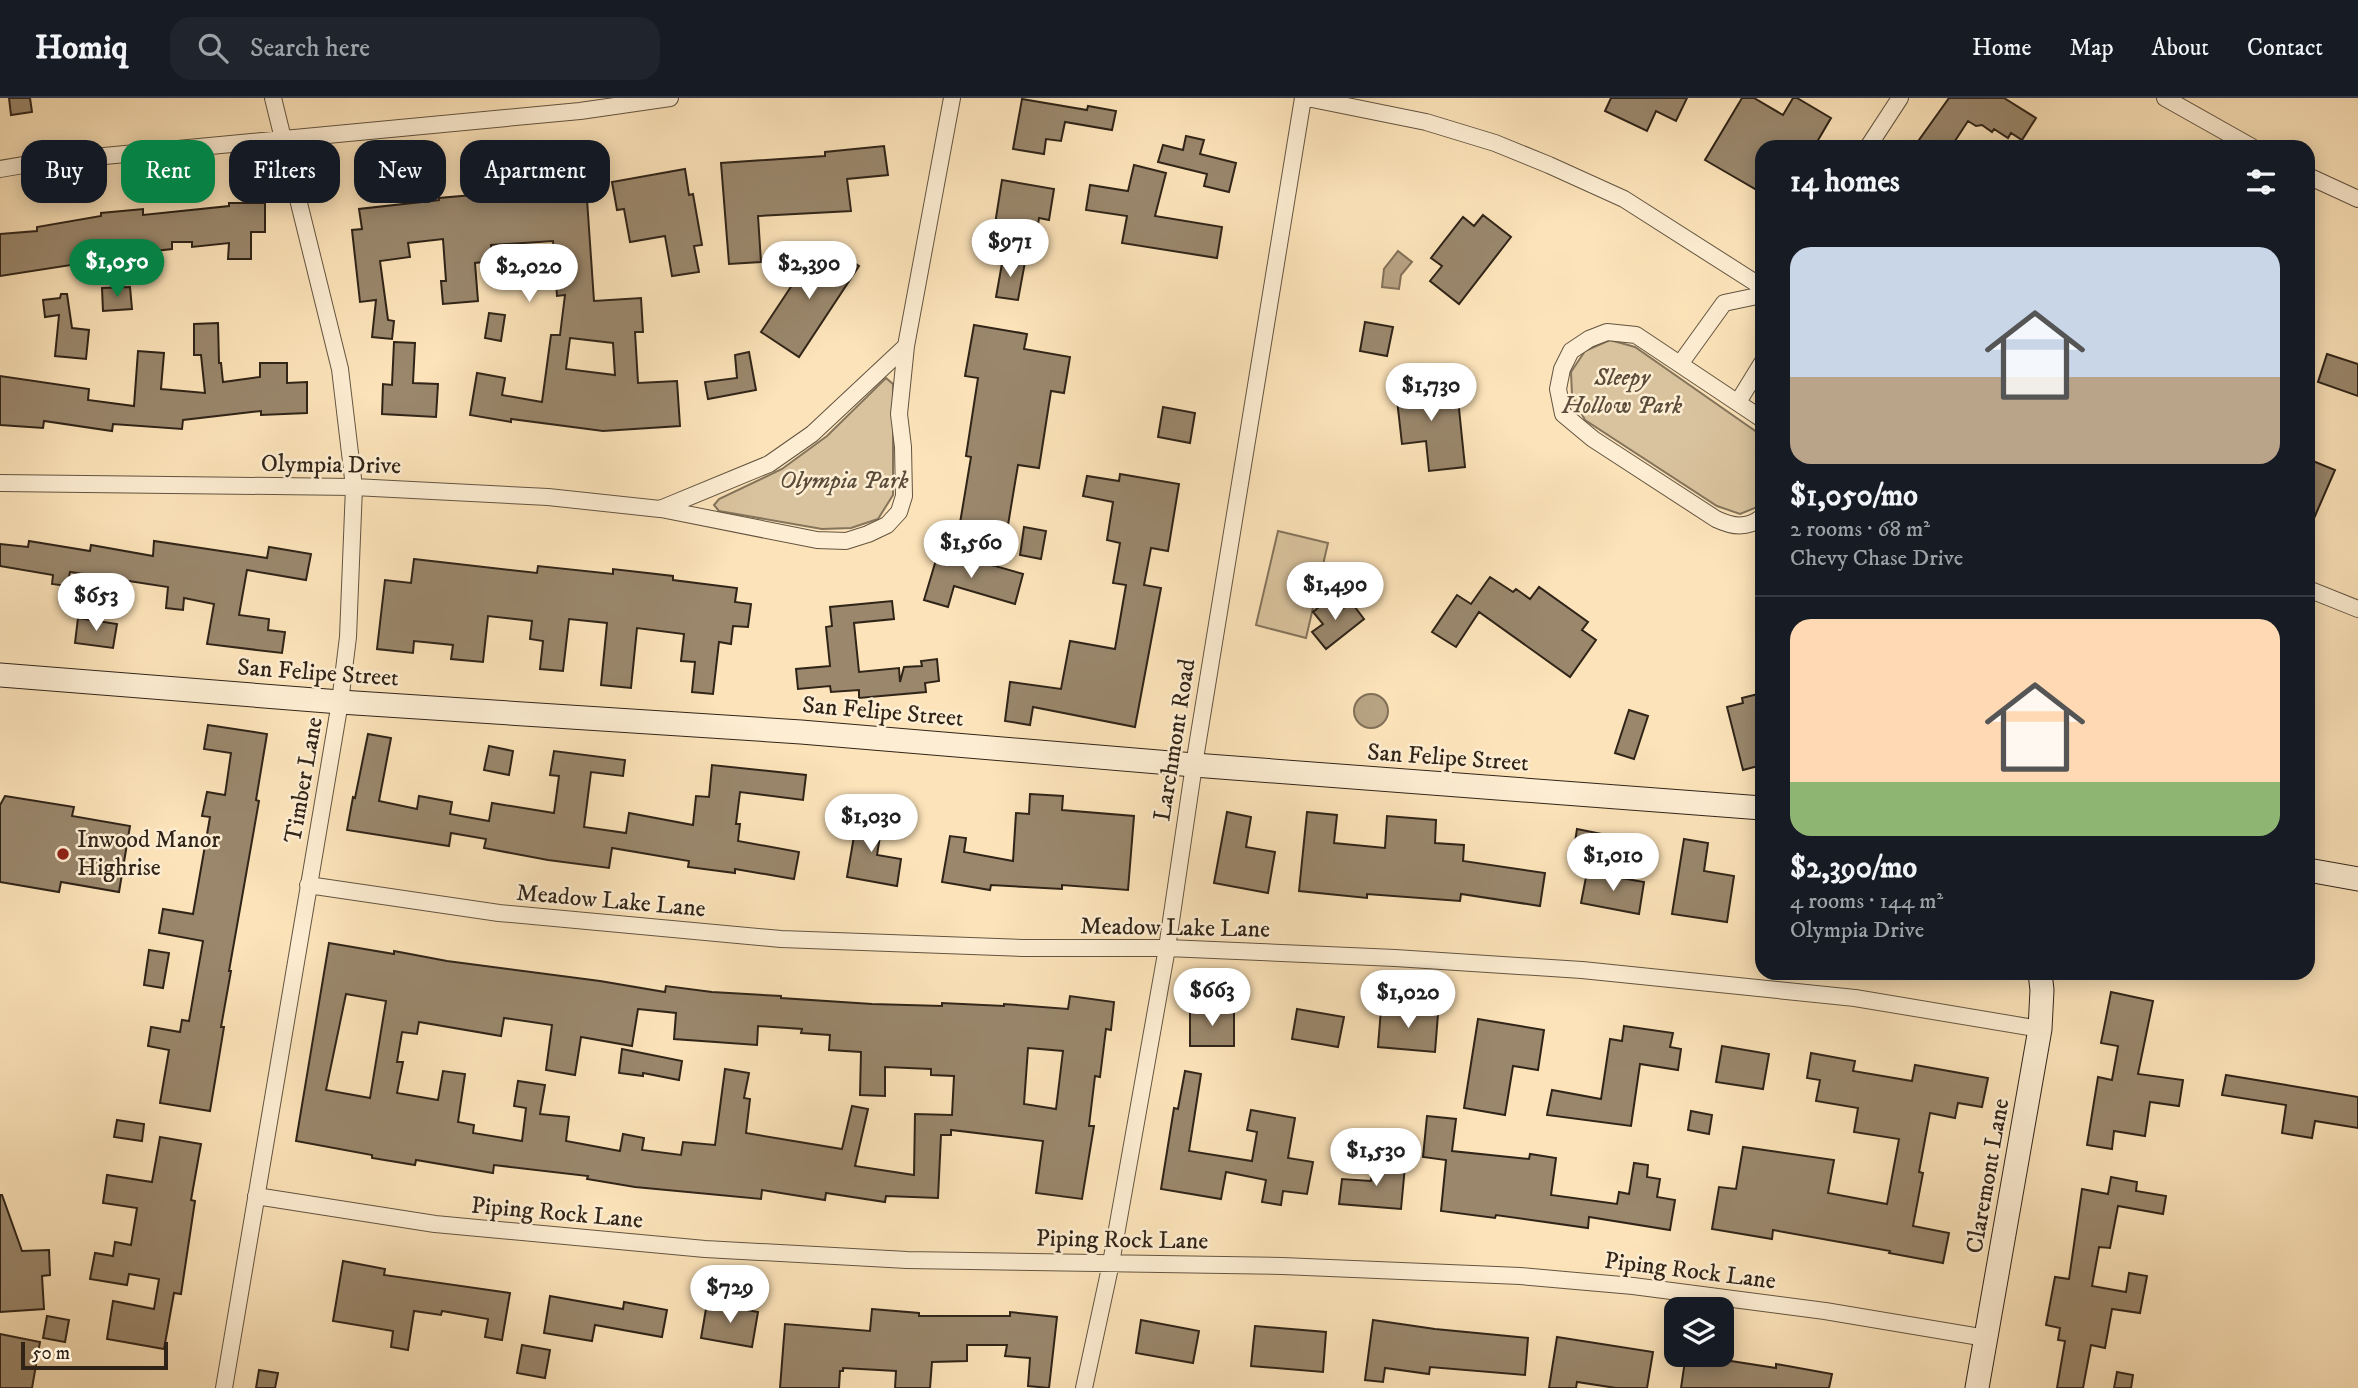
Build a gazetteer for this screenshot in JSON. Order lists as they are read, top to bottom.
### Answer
{
  "streets": {
    "main road": ["San Felipe Street", "Claremont Lane"],
    "street": [
      "Olympia Drive",
      "Larchmont Road",
      "Timber Lane",
      "Meadow Lake Lane",
      "Piping Rock Lane"
    ]
  },
  "crossings": [
    ["Olympia Drive", "Timber Lane"],
    ["San Felipe Street", "Larchmont Road"],
    ["San Felipe Street", "Timber Lane"],
    ["Larchmont Road", "Meadow Lake Lane"],
    ["Larchmont Road", "Piping Rock Lane"],
    ["Timber Lane", "Meadow Lake Lane"],
    ["Timber Lane", "Piping Rock Lane"],
    ["Meadow Lake Lane", "Claremont Lane"],
    ["Claremont Lane", "Piping Rock Lane"]
  ],
  "parks": ["Sleepy Hollow Park", "Olympia Park"],
  "places": ["Inwood Manor Highrise"],
  "scale_bar": "50 m",
  "page": {
    "header": "Homiq",
    "search": "Search here",
    "nav": [
      "Home",
      "Map",
      "About",
      "Contact"
    ],
    "chip": [
      "Buy",
      "Rent",
      "Filters",
      "New",
      "Apartment"
    ],
    "heading": "14 homes",
    "price": [
      "$971",
      "$1,050",
      "$2,390",
      "$2,020",
      "$1,730",
      "$1,560",
      "$1,490",
      "$653",
      "$1,030",
      "$1,010",
      "$663",
      "$1,020",
      "$1,530",
      "$729"
    ],
    "list": [
      {
        "name": "$1,050/mo",
        "note": "2 rooms · 68 m² · Chevy Chase Drive"
      },
      {
        "name": "$2,390/mo",
        "note": "4 rooms · 144 m² · Olympia Drive"
      }
    ],
    "scale": "50 m"
  }
}
